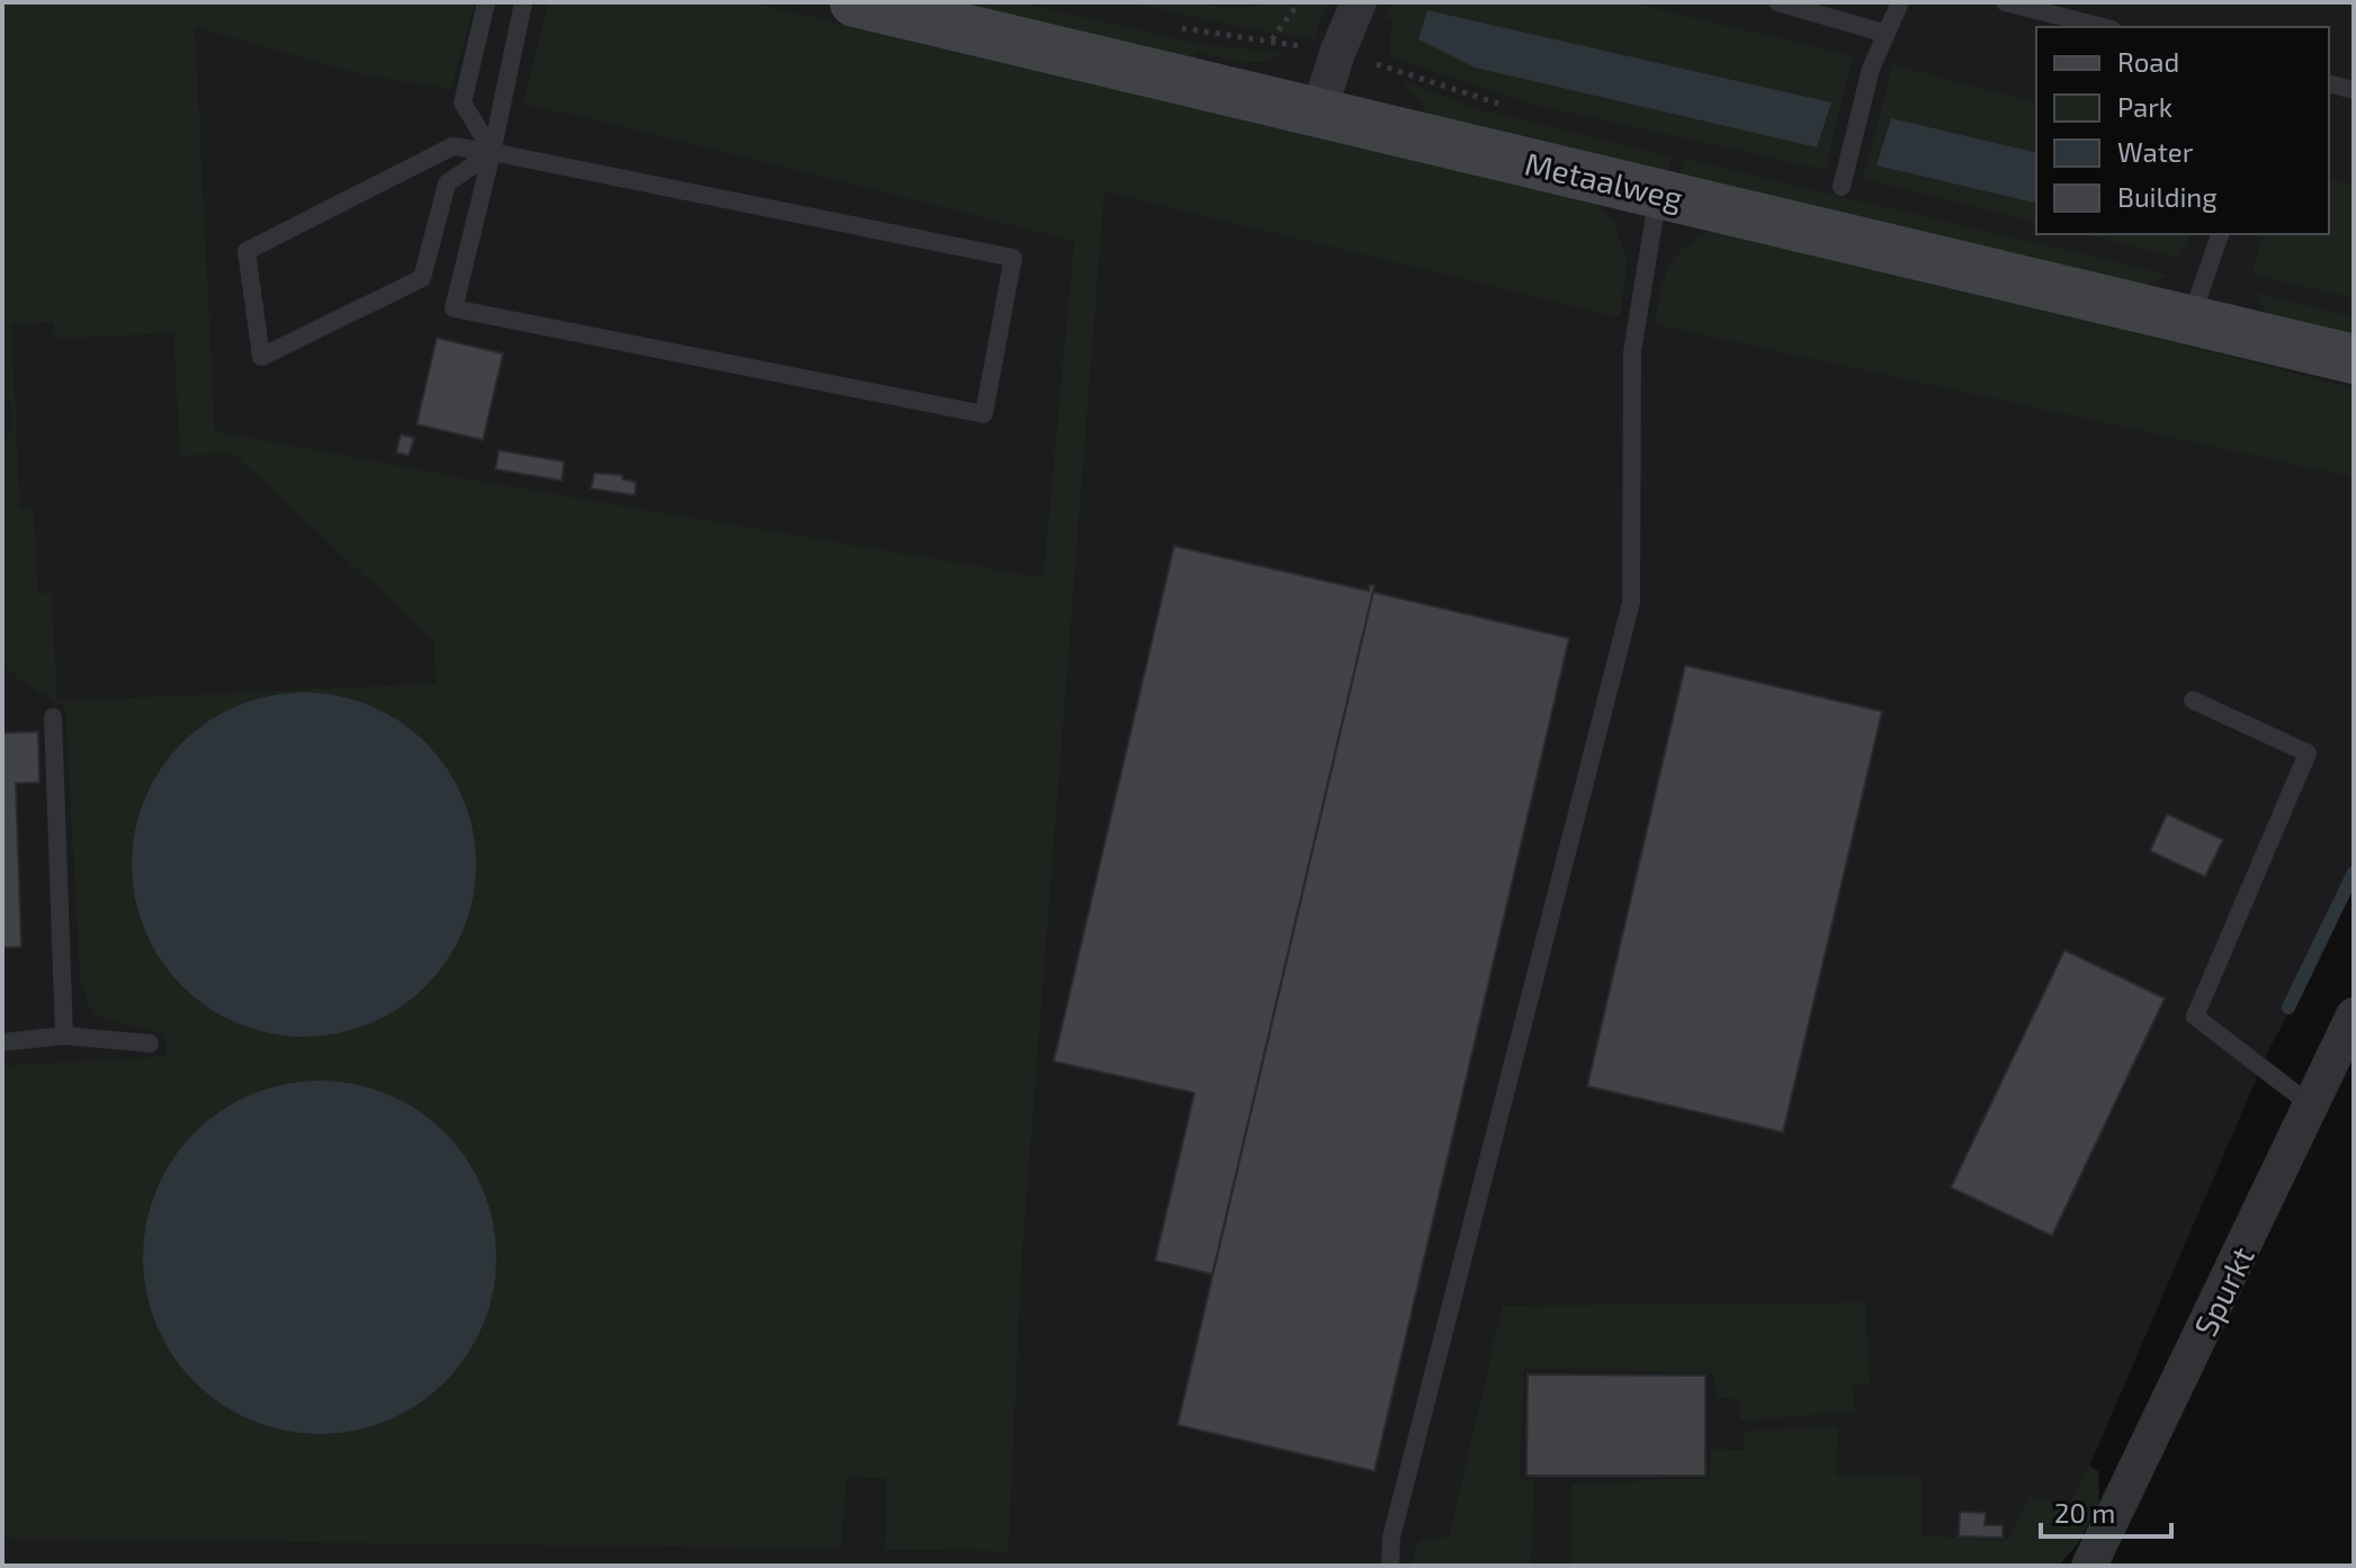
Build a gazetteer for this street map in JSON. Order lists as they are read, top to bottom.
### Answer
{
  "streets": {
    "street": ["Metaalweg", "Spurkt"]
  },
  "legend": [
    "Road",
    "Park",
    "Water",
    "Building"
  ],
  "scale_bar": "20 m"
}
